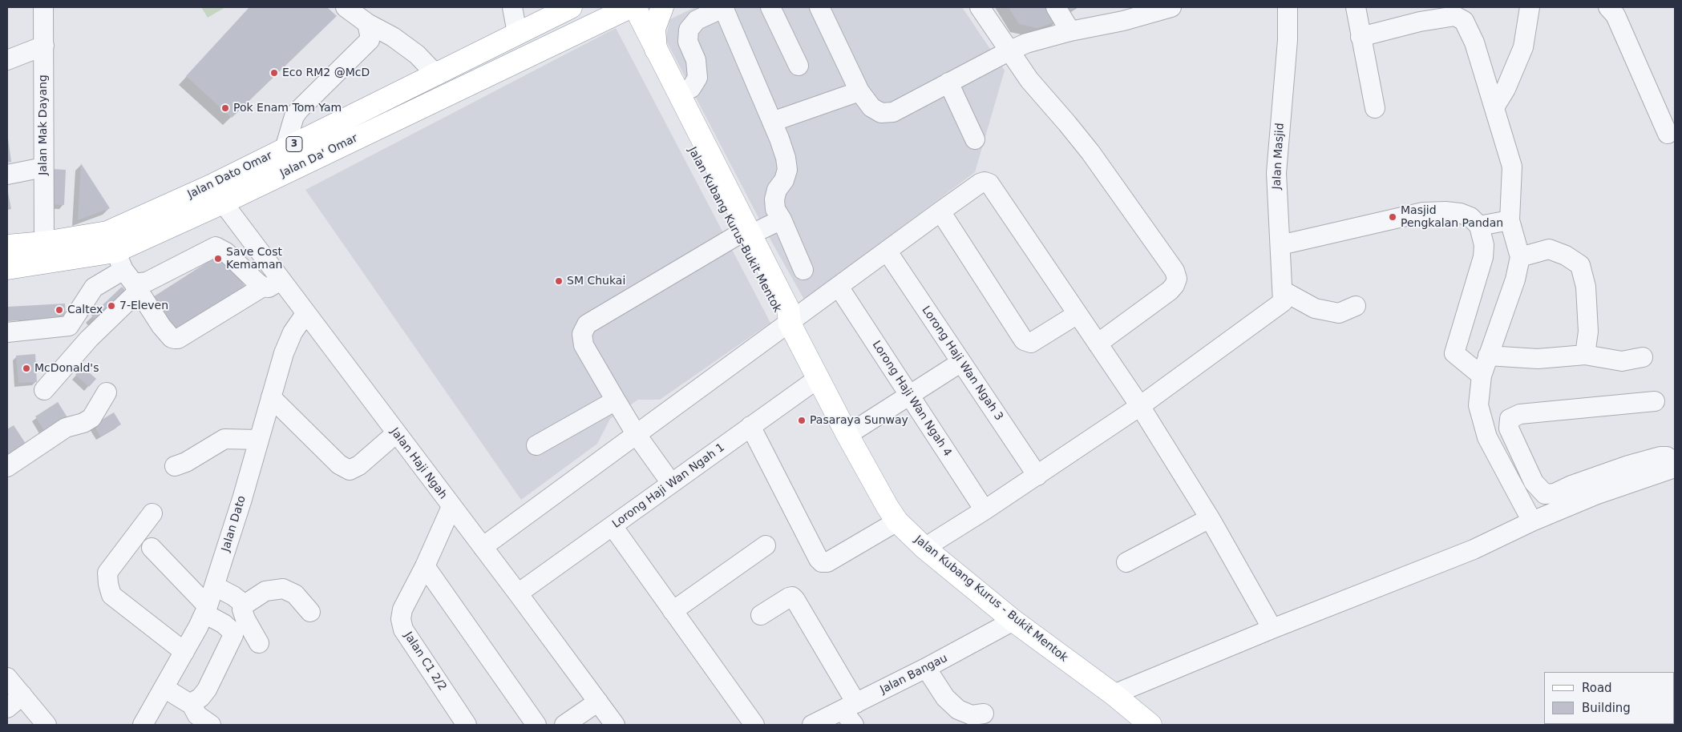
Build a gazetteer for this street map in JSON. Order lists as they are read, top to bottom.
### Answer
{
  "streets": {
    "main road": [
      "3",
      "Jalan Da' Omar",
      "Jalan Dato Omar",
      "Jalan Kubang Kurus-Bukit Mentok",
      "Jalan Kubang Kurus - Bukit Mentok"
    ],
    "street": [
      "Jalan Mak Dayang",
      "Jalan Masjid",
      "Lorong Haji Wan Ngah 3",
      "Lorong Haji Wan Ngah 4",
      "Jalan Haji Ngah",
      "Lorong Haji Wan Ngah 1",
      "Jalan Dato",
      "Jalan C1 2/2",
      "Jalan Bangau"
    ]
  },
  "crossings": [
    ["Jalan Mak Dayang", "Jalan Dato Omar"],
    ["Jalan Da' Omar", "Jalan Kubang Kurus-Bukit Mentok"],
    ["Jalan Da' Omar", "Jalan Haji Ngah"],
    ["Jalan Kubang Kurus-Bukit Mentok", "Jalan Kubang Kurus - Bukit Mentok"],
    ["Jalan Haji Ngah", "Lorong Haji Wan Ngah 1"],
    ["Jalan Haji Ngah", "Jalan Dato"],
    ["Jalan Haji Ngah", "Jalan C1 2/2"],
    ["Lorong Haji Wan Ngah 1", "Jalan Kubang Kurus - Bukit Mentok"],
    ["Jalan Kubang Kurus - Bukit Mentok", "Jalan Bangau"]
  ],
  "places": [
    "Eco RM2 @McD",
    "Pok Enam Tom Yam",
    "Masjid Pengkalan Pandan",
    "Save Cost Kemaman",
    "SM Chukai",
    "7-Eleven",
    "Caltex",
    "McDonald's",
    "Pasaraya Sunway"
  ],
  "legend": ["Road", "Building"]
}
